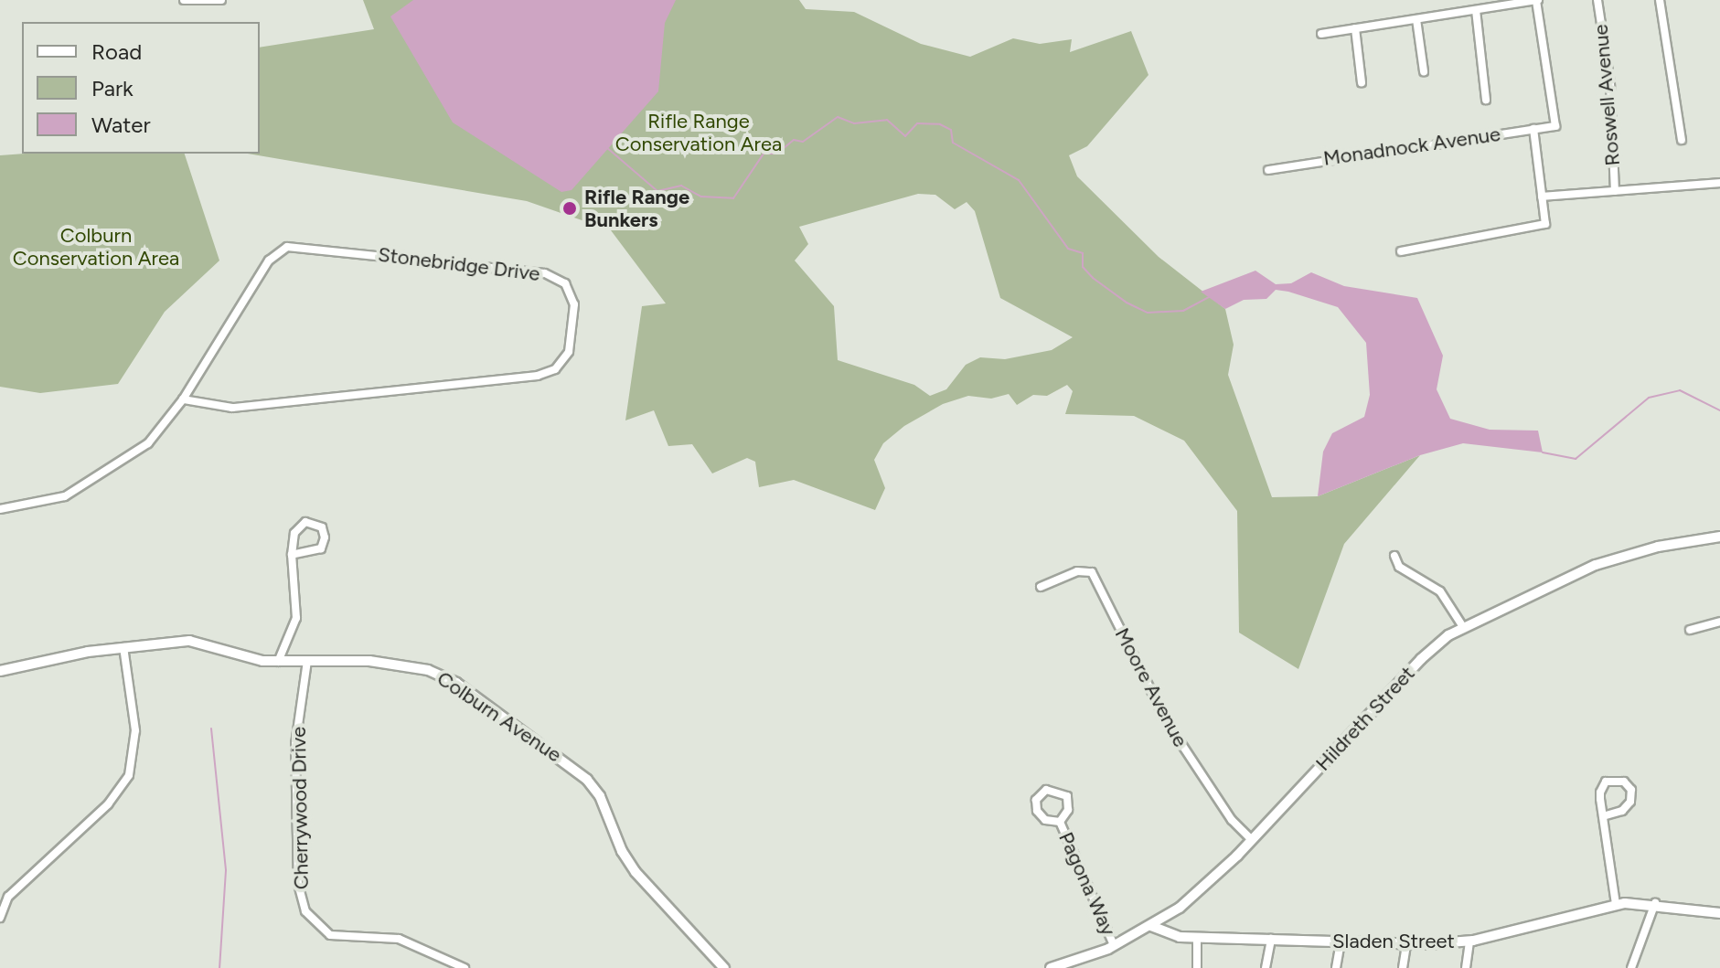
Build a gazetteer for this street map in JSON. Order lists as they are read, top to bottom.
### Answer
{
  "streets": {
    "street": [
      "Roswell Avenue",
      "Monadnock Avenue",
      "Stonebridge Drive",
      "Moore Avenue",
      "Colburn Avenue",
      "Hildreth Street",
      "Cherrywood Drive",
      "Pagona Way",
      "Sladen Street"
    ]
  },
  "crossings": [
    ["Moore Avenue", "Hildreth Street"],
    ["Colburn Avenue", "Cherrywood Drive"],
    ["Hildreth Street", "Pagona Way"],
    ["Hildreth Street", "Sladen Street"]
  ],
  "parks": ["Rifle Range Conservation Area", "Colburn Conservation Area"],
  "places": ["Rifle Range Bunkers"],
  "legend": ["Road", "Park", "Water"]
}
